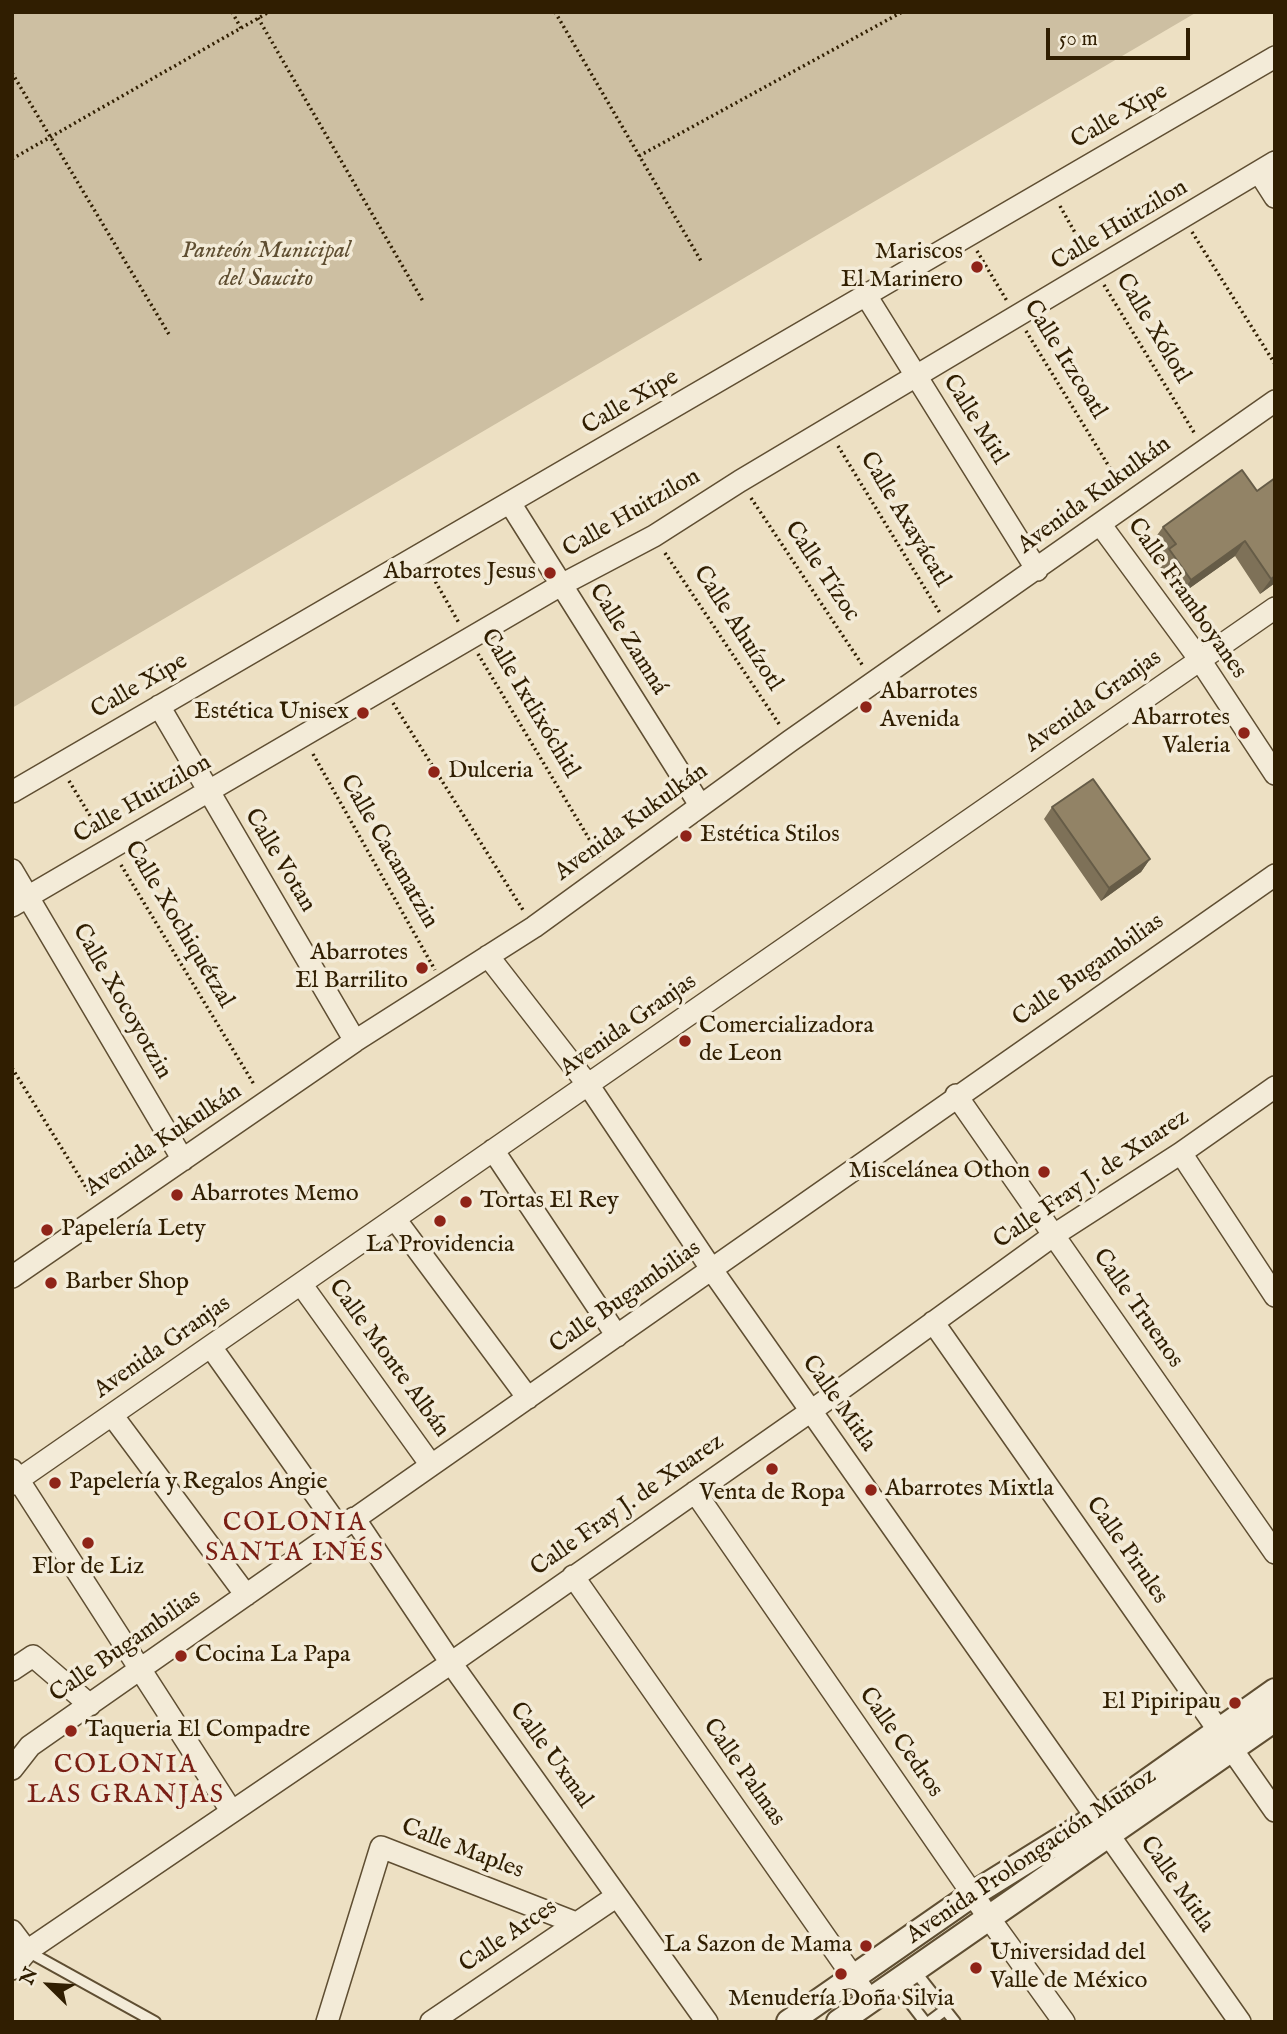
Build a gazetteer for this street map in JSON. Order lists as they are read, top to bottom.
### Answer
{
  "streets": {
    "street": [
      "Calle Xipe",
      "Calle Huitzilon",
      "Calle Mitl",
      "Avenida Kukulkán",
      "Calle Framboyanes",
      "Calle Zamná",
      "Avenida Granjas",
      "Calle Votan",
      "Calle Bugambilias",
      "Calle Xocoyotzin",
      "Calle Fray J. de Xuarez",
      "Calle Truenos",
      "Calle Monte Albán",
      "Calle Mitla",
      "Calle Pirules",
      "Calle Cedros",
      "Calle Uxmal",
      "Calle Palmas",
      "Calle Maples",
      "Avenida Prolongación Muñoz",
      "Calle Arces"
    ],
    "path": [
      "Calle Xólotl",
      "Calle Itzcoatl",
      "Calle Axayácatl",
      "Calle Tízoc",
      "Calle Ahuízotl",
      "Calle Ixtlixóchitl",
      "Calle Cacamatzin",
      "Calle Xochiquétzal"
    ]
  },
  "crossings": [
    ["Calle Xipe", "Calle Xólotl"],
    ["Calle Xipe", "Calle Itzcoatl"],
    ["Calle Xipe", "Calle Mitl"],
    ["Calle Xipe", "Calle Zamná"],
    ["Calle Xipe", "Calle Ixtlixóchitl"],
    ["Calle Xipe", "Calle Votan"],
    ["Calle Xipe", "Calle Xochiquétzal"],
    ["Calle Huitzilon", "Calle Xólotl"],
    ["Calle Huitzilon", "Calle Itzcoatl"],
    ["Calle Huitzilon", "Calle Mitl"],
    ["Calle Huitzilon", "Calle Axayácatl"],
    ["Calle Huitzilon", "Calle Tízoc"],
    ["Calle Huitzilon", "Calle Ahuízotl"],
    ["Calle Huitzilon", "Calle Zamná"],
    ["Calle Huitzilon", "Calle Ixtlixóchitl"],
    ["Calle Huitzilon", "Calle Cacamatzin"],
    ["Calle Huitzilon", "Calle Votan"],
    ["Calle Huitzilon", "Calle Xochiquétzal"],
    ["Calle Huitzilon", "Calle Xocoyotzin"],
    ["Calle Xólotl", "Avenida Kukulkán"],
    ["Calle Itzcoatl", "Avenida Kukulkán"],
    ["Calle Mitl", "Avenida Kukulkán"],
    ["Avenida Kukulkán", "Calle Axayácatl"],
    ["Avenida Kukulkán", "Calle Tízoc"],
    ["Avenida Kukulkán", "Calle Framboyanes"],
    ["Avenida Kukulkán", "Calle Ahuízotl"],
    ["Avenida Kukulkán", "Calle Zamná"],
    ["Avenida Kukulkán", "Calle Ixtlixóchitl"],
    ["Avenida Kukulkán", "Calle Cacamatzin"],
    ["Avenida Kukulkán", "Calle Votan"],
    ["Avenida Kukulkán", "Calle Xochiquétzal"],
    ["Avenida Kukulkán", "Calle Xocoyotzin"],
    ["Avenida Kukulkán", "Calle Mitla"],
    ["Calle Framboyanes", "Avenida Granjas"],
    ["Avenida Granjas", "Calle Monte Albán"],
    ["Avenida Granjas", "Calle Mitla"],
    ["Avenida Granjas", "Calle Uxmal"],
    ["Calle Bugambilias", "Calle Truenos"],
    ["Calle Bugambilias", "Calle Monte Albán"],
    ["Calle Bugambilias", "Calle Mitla"],
    ["Calle Bugambilias", "Calle Uxmal"],
    ["Calle Fray J. de Xuarez", "Calle Truenos"],
    ["Calle Fray J. de Xuarez", "Calle Mitla"],
    ["Calle Fray J. de Xuarez", "Calle Pirules"],
    ["Calle Fray J. de Xuarez", "Calle Cedros"],
    ["Calle Fray J. de Xuarez", "Calle Uxmal"],
    ["Calle Fray J. de Xuarez", "Calle Palmas"],
    ["Calle Mitla", "Avenida Prolongación Muñoz"],
    ["Calle Pirules", "Avenida Prolongación Muñoz"],
    ["Calle Cedros", "Avenida Prolongación Muñoz"],
    ["Calle Uxmal", "Calle Arces"],
    ["Calle Palmas", "Avenida Prolongación Muñoz"],
    ["Calle Maples", "Calle Arces"]
  ],
  "districts": ["COLONIA SANTA INÉS", "COLONIA LAS GRANJAS"],
  "parks": ["Panteón Municipal del Saucito"],
  "places": [
    "Mariscos El Marinero",
    "Abarrotes Jesus",
    "Abarrotes Avenida",
    "Estética Unisex",
    "Abarrotes Valeria",
    "Dulceria",
    "Estética Stilos",
    "Abarrotes El Barrilito",
    "Comercializadora de Leon",
    "Miscelánea Othon",
    "Abarrotes Memo",
    "Tortas El Rey",
    "La Providencia",
    "Papelería Lety",
    "Barber Shop",
    "Venta de Ropa",
    "Papelería y Regalos Angie",
    "Abarrotes Mixtla",
    "Flor de Liz",
    "Cocina La Papa",
    "El Pipiripau",
    "Taqueria El Compadre",
    "La Sazon de Mama",
    "Universidad del Valle de México",
    "Menudería Doña Silvia"
  ],
  "scale_bar": "50 m",
  "north": "top left"
}
